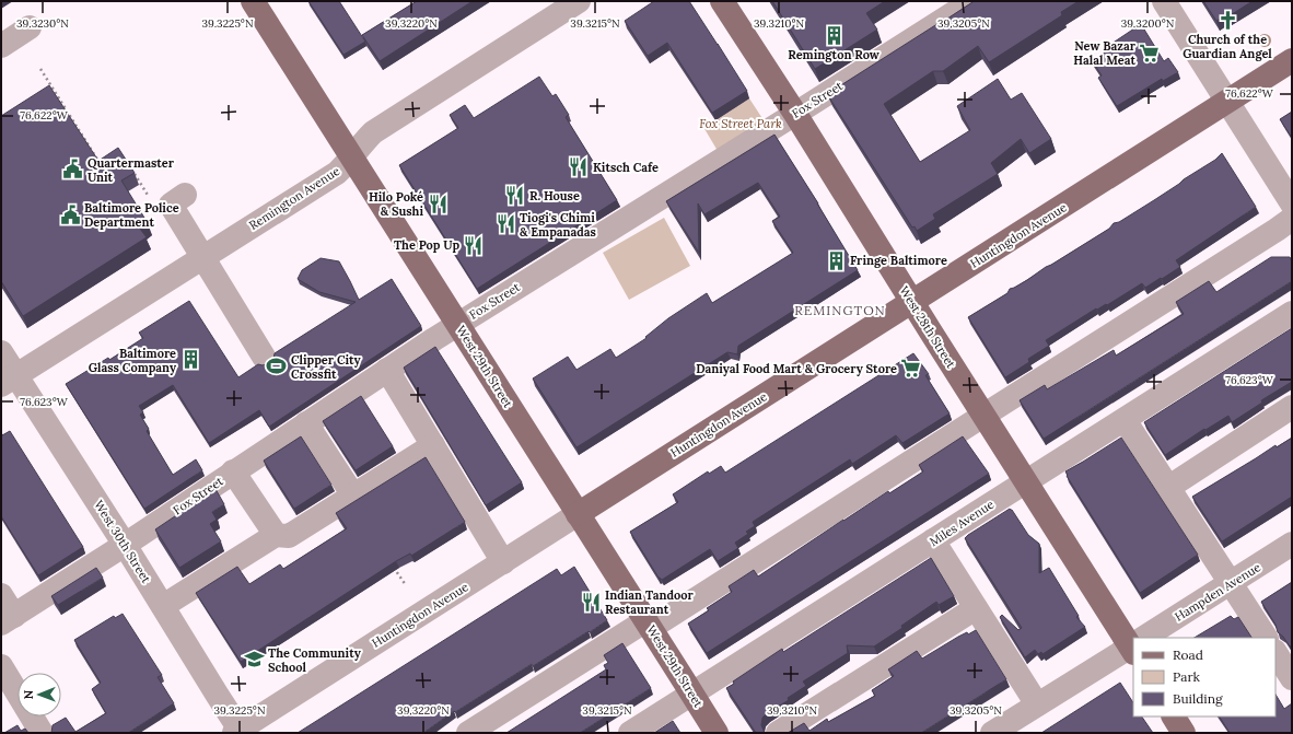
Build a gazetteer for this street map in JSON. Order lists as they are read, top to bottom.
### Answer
{
  "streets": {
    "main road": ["Huntingdon Avenue", "West 28th Street", "West 29th Street"],
    "street": [
      "Fox Street",
      "Remington Avenue",
      "Miles Avenue",
      "West 30th Street",
      "Hampden Avenue"
    ]
  },
  "crossings": [
    ["Fox Street", "West 28th Street"],
    ["Fox Street", "West 29th Street"],
    ["Fox Street", "West 30th Street"],
    ["Remington Avenue", "West 29th Street"],
    ["Remington Avenue", "West 30th Street"],
    ["Huntingdon Avenue", "West 28th Street"],
    ["Huntingdon Avenue", "West 29th Street"],
    ["Huntingdon Avenue", "West 30th Street"],
    ["West 28th Street", "Miles Avenue"],
    ["West 29th Street", "Miles Avenue"]
  ],
  "districts": ["REMINGTON"],
  "parks": ["Fox Street Park"],
  "places": {
    "church": ["Church of the Guardian Angel"],
    "building": ["Remington Row", "Fringe Baltimore", "Baltimore Glass Company"],
    "supermarket": ["New Bazar Halal Meat", "Daniyal Food Mart & Grocery Store"],
    "restaurant": [
      "Kitsch Cafe",
      "R. House",
      "Hilo Poké & Sushi",
      "Tiogi's Chimi & Empanadas",
      "The Pop Up",
      "Indian Tandoor Restaurant"
    ],
    "public building": ["Quartermaster Unit", "Baltimore Police Department"],
    "sports": ["Clipper City Crossfit"],
    "school or university": ["The Community School"]
  },
  "legend": ["Road", "Park", "Building"],
  "north": "left",
  "coordinates": [
    "39.3230°N",
    "39.3225°N",
    "39.3220°N",
    "39.3215°N",
    "39.3210°N",
    "39.3205°N",
    "39.3200°N",
    "76.622°W",
    "76.623°W"
  ]
}
